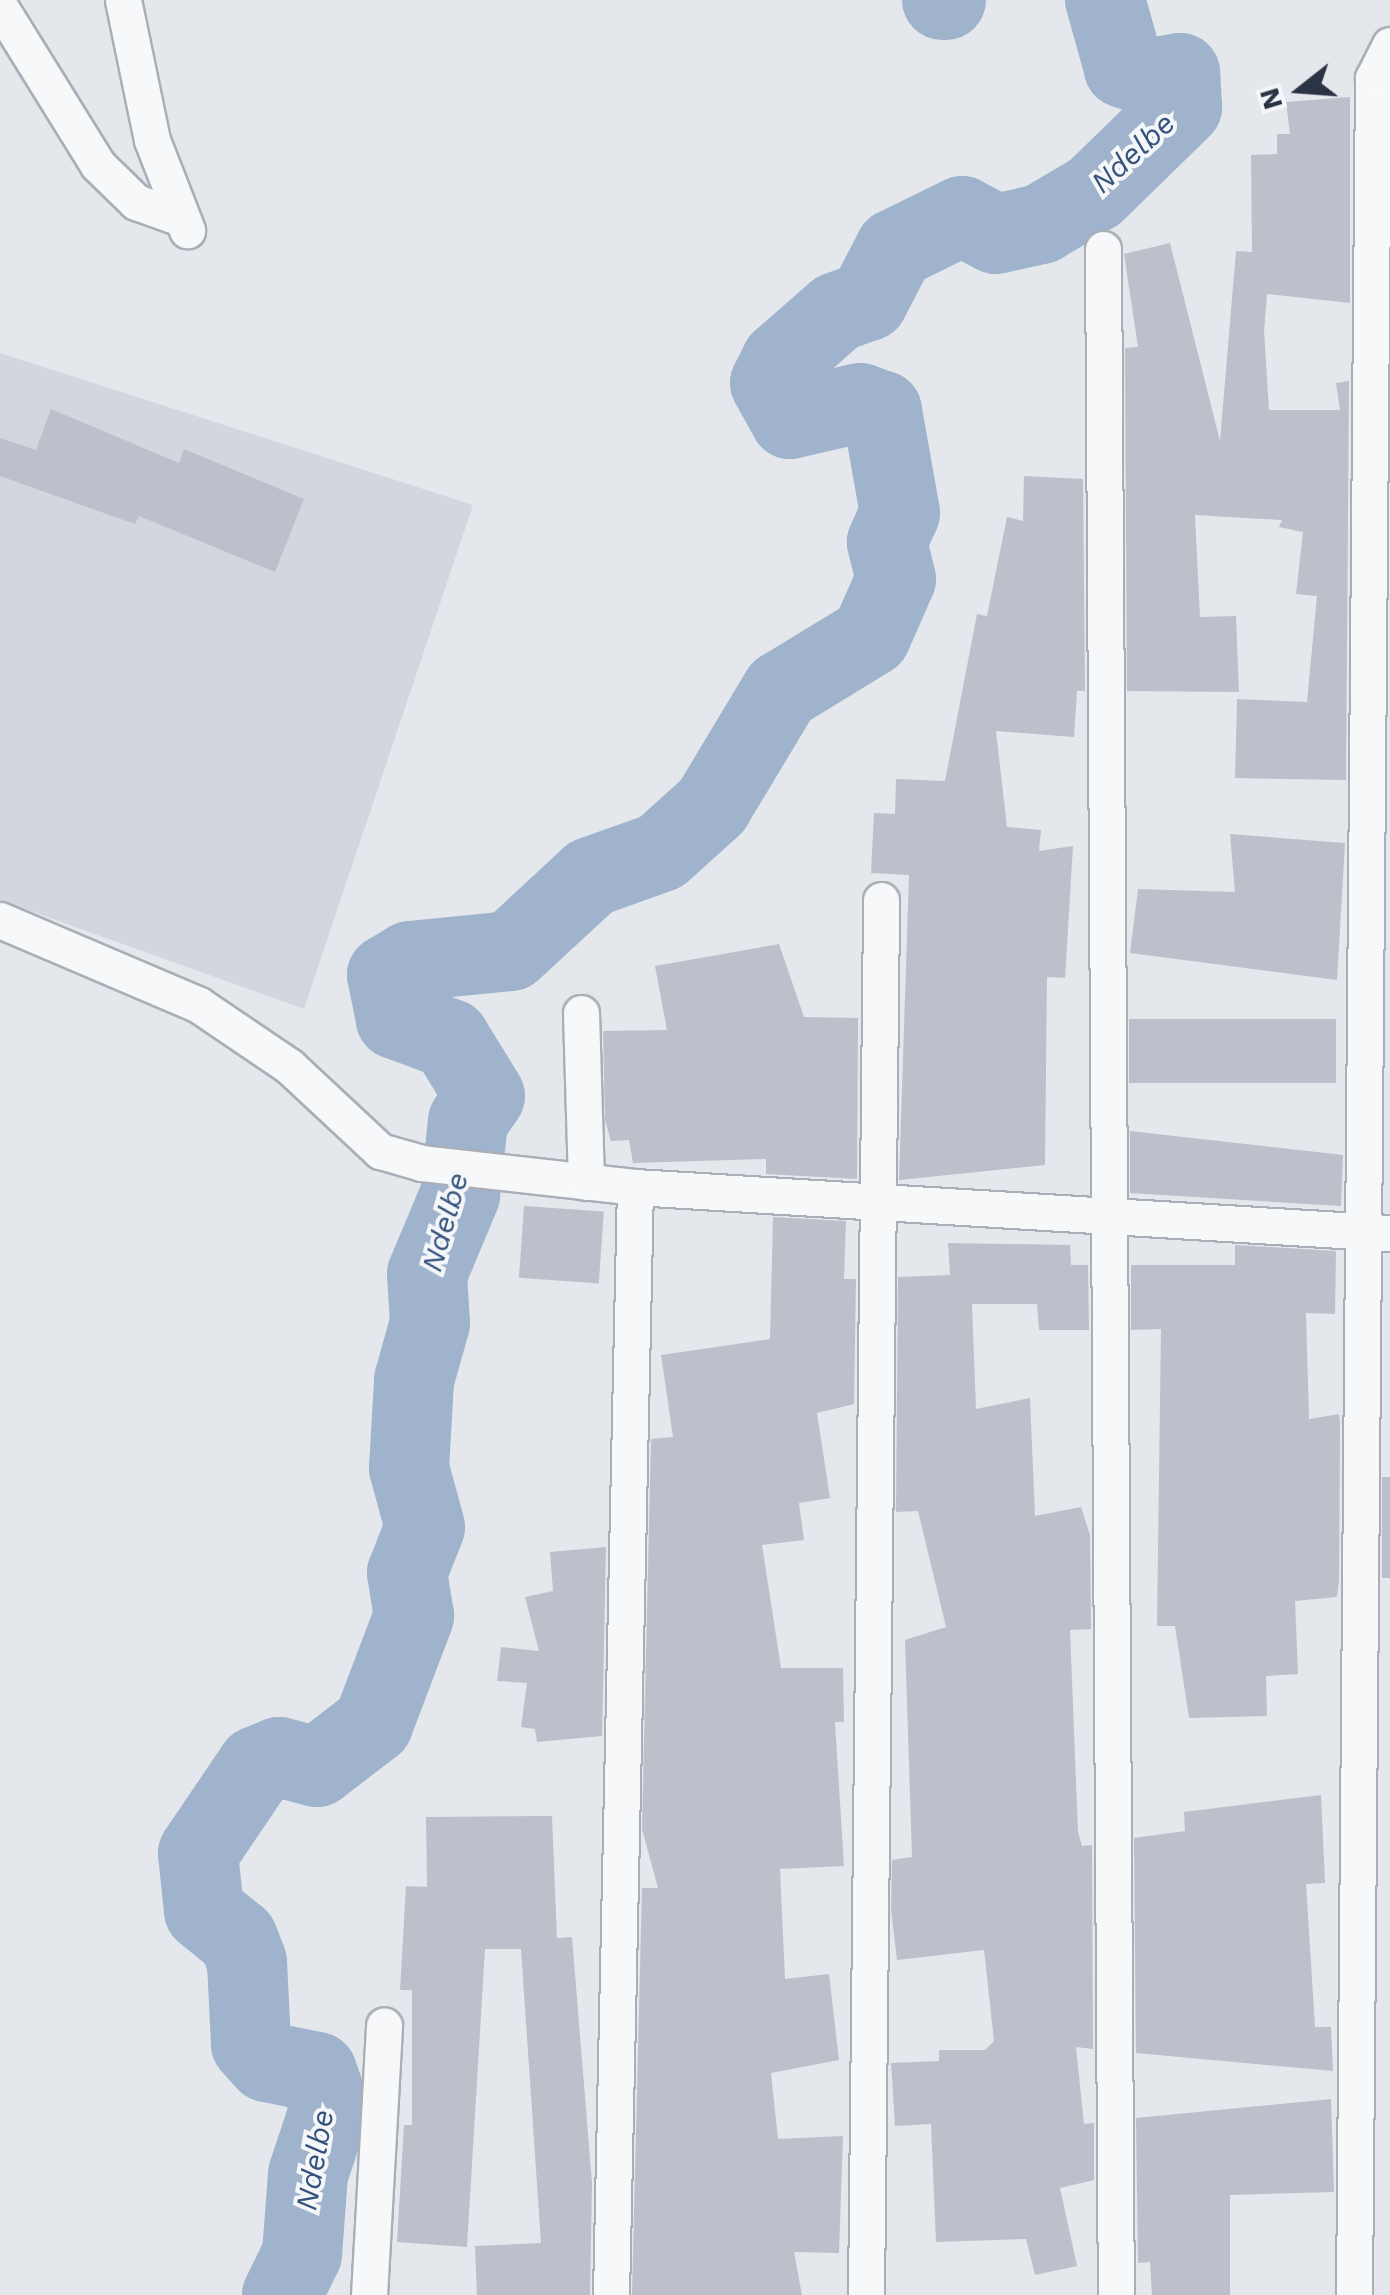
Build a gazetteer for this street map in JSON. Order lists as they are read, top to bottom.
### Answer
{
  "water": ["Ndelbe"],
  "north": "left"
}
